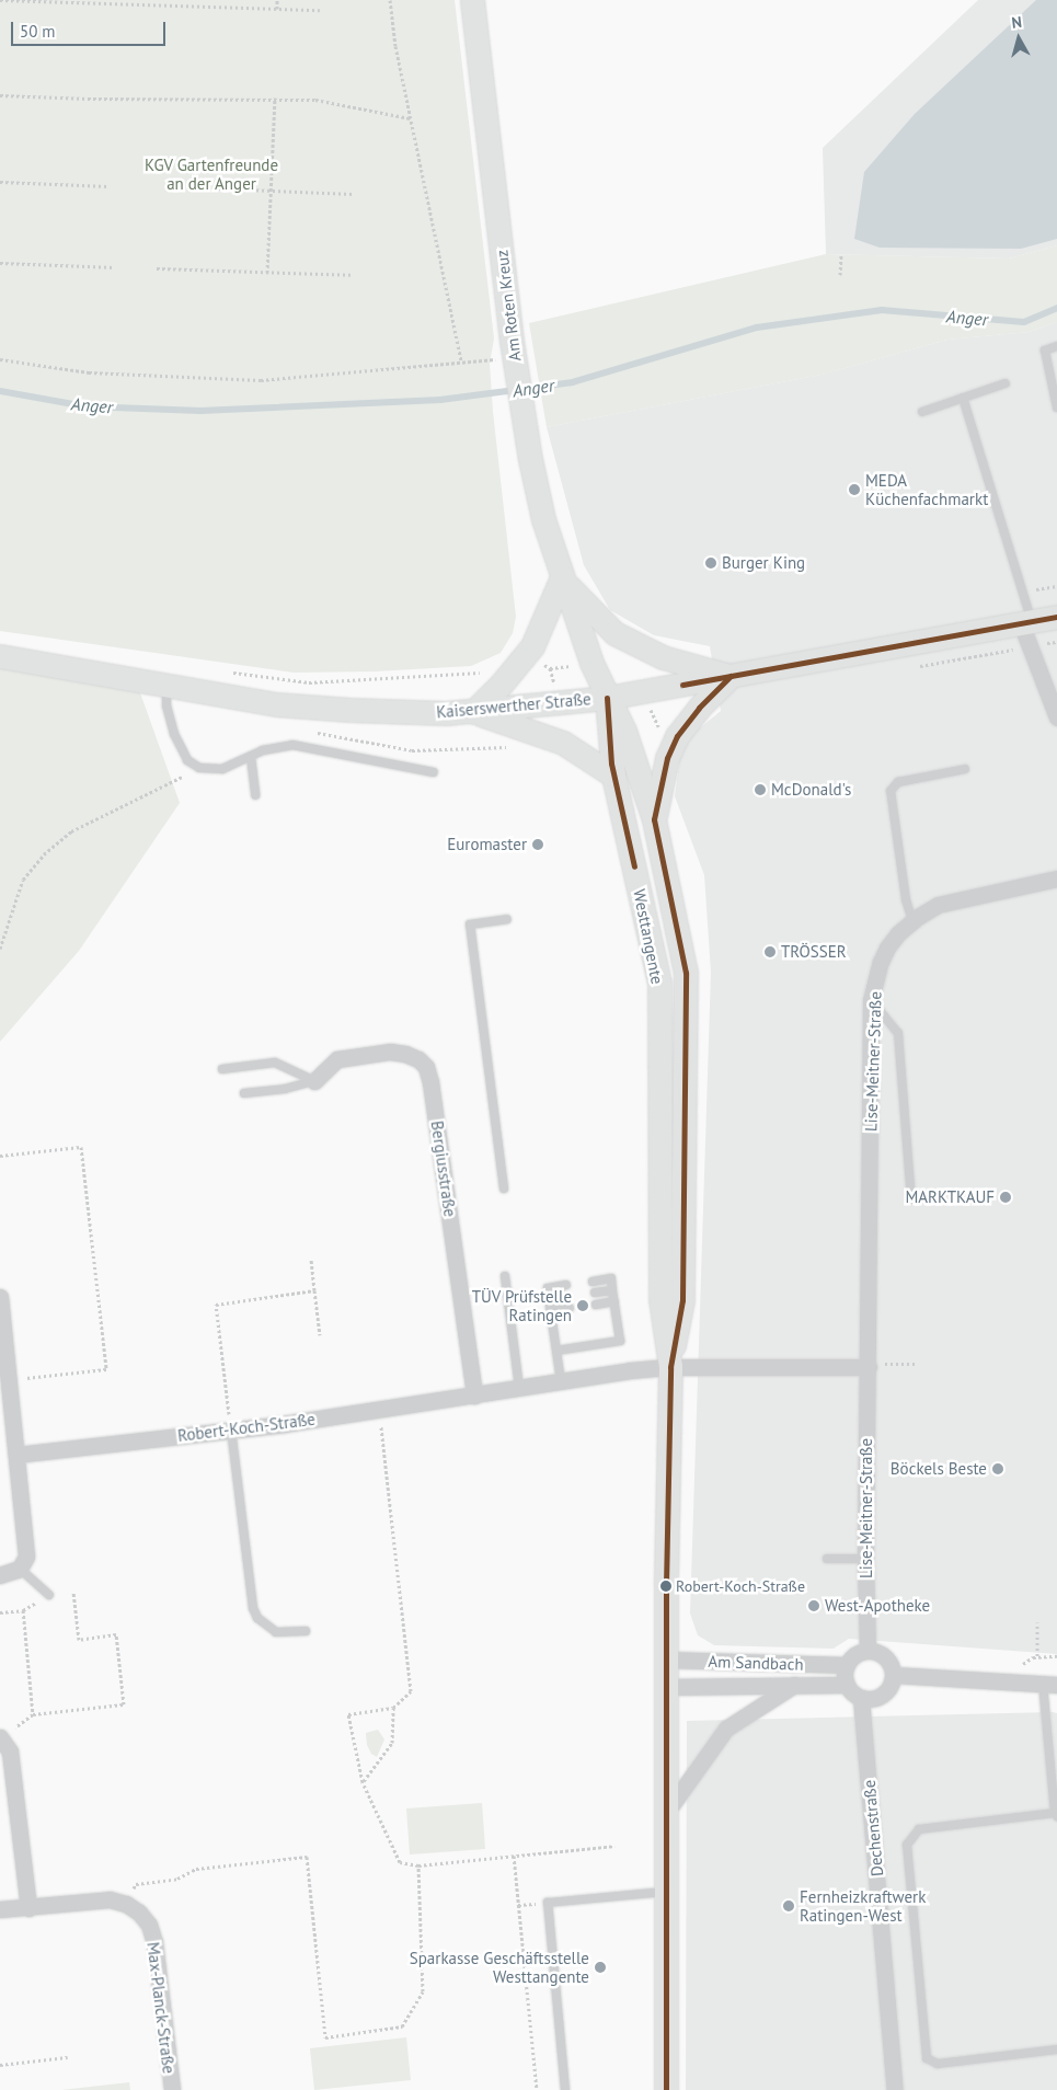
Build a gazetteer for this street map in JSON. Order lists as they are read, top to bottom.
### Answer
{
  "streets": {
    "street": [
      "Am Roten Kreuz",
      "Kaiserswerther Straße",
      "Westtangente",
      "Lise-Meitner-Straße",
      "Bergiusstraße",
      "Robert-Koch-Straße",
      "Am Sandbach",
      "Dechenstraße",
      "Max-Planck-Straße"
    ]
  },
  "crossings": [
    ["Am Roten Kreuz", "Kaiserswerther Straße"],
    ["Am Roten Kreuz", "Westtangente"],
    ["Kaiserswerther Straße", "Westtangente"],
    ["Westtangente", "Robert-Koch-Straße"],
    ["Westtangente", "Am Sandbach"],
    ["Lise-Meitner-Straße", "Am Sandbach"],
    ["Lise-Meitner-Straße", "Dechenstraße"],
    ["Bergiusstraße", "Robert-Koch-Straße"],
    ["Am Sandbach", "Dechenstraße"]
  ],
  "water": ["Anger"],
  "parks": ["KGV Gartenfreunde an der Anger"],
  "places": [
    "MEDA Küchenfachmarkt",
    "Burger King",
    "McDonald's",
    "Euromaster",
    "TRÖSSER",
    "MARKTKAUF",
    "TÜV Prüfstelle Ratingen",
    "Böckels Beste",
    "Robert-Koch-Straße",
    "West-Apotheke",
    "Fernheizkraftwerk Ratingen-West",
    "Sparkasse Geschäftsstelle Westtangente"
  ],
  "scale_bar": "50 m",
  "north": "top"
}
